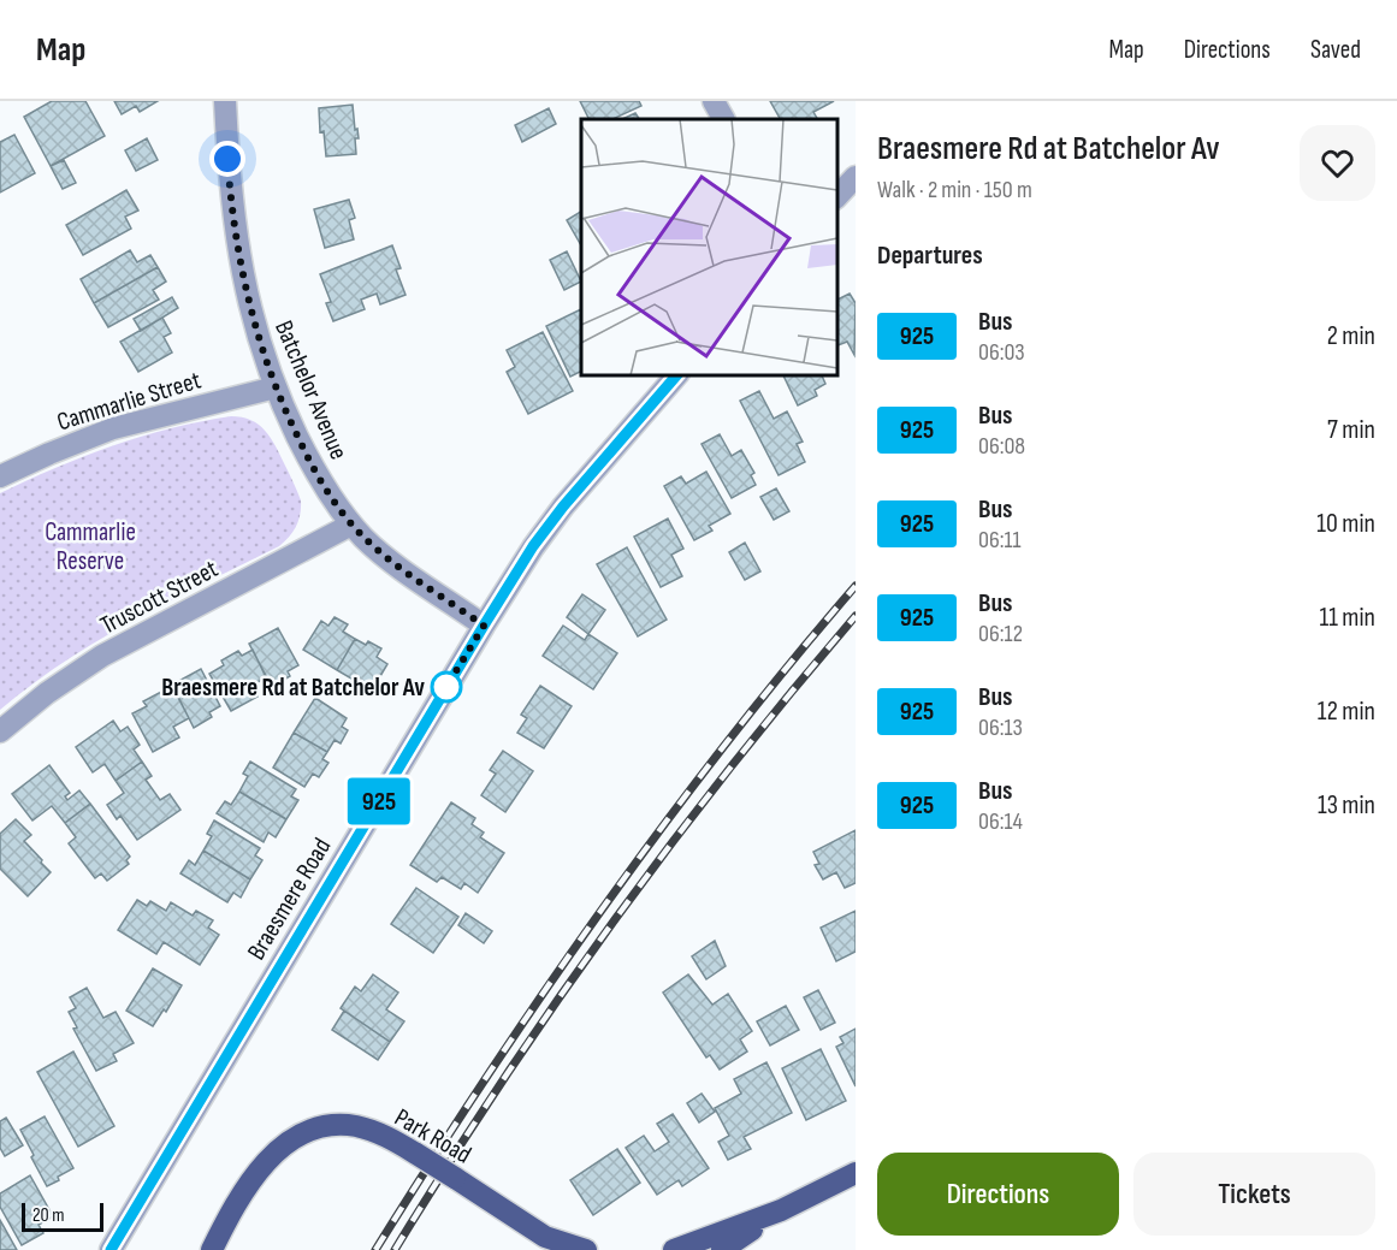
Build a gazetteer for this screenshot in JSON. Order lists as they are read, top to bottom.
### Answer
{
  "streets": {
    "main road": ["Park Road"],
    "street": [
      "Batchelor Avenue",
      "Cammarlie Street",
      "Truscott Street",
      "Braesmere Road"
    ]
  },
  "crossings": [
    ["Batchelor Avenue", "Cammarlie Street"],
    ["Batchelor Avenue", "Truscott Street"],
    ["Batchelor Avenue", "Braesmere Road"]
  ],
  "parks": ["Cammarlie Reserve"],
  "places": ["Braesmere Rd at Batchelor Av"],
  "lines": ["bus line 925"],
  "scale_bar": "20 m",
  "page": {
    "header": "Map",
    "nav": ["Map", "Directions", "Saved"],
    "on_map": "925",
    "heading": [
      ["Braesmere Rd at Batchelor Av", "Walk · 2 min · 150 m"],
      "Departures"
    ],
    "list": [
      {
        "mark": "925",
        "name": "Bus",
        "note": "06:03",
        "value": "2 min"
      },
      {
        "mark": "925",
        "name": "Bus",
        "note": "06:08",
        "value": "7 min"
      },
      {
        "mark": "925",
        "name": "Bus",
        "note": "06:11",
        "value": "10 min"
      },
      {
        "mark": "925",
        "name": "Bus",
        "note": "06:12",
        "value": "11 min"
      },
      {
        "mark": "925",
        "name": "Bus",
        "note": "06:13",
        "value": "12 min"
      },
      {
        "mark": "925",
        "name": "Bus",
        "note": "06:14",
        "value": "13 min"
      }
    ],
    "buttons": ["Directions", "Tickets"],
    "scale": "20 m"
  }
}
